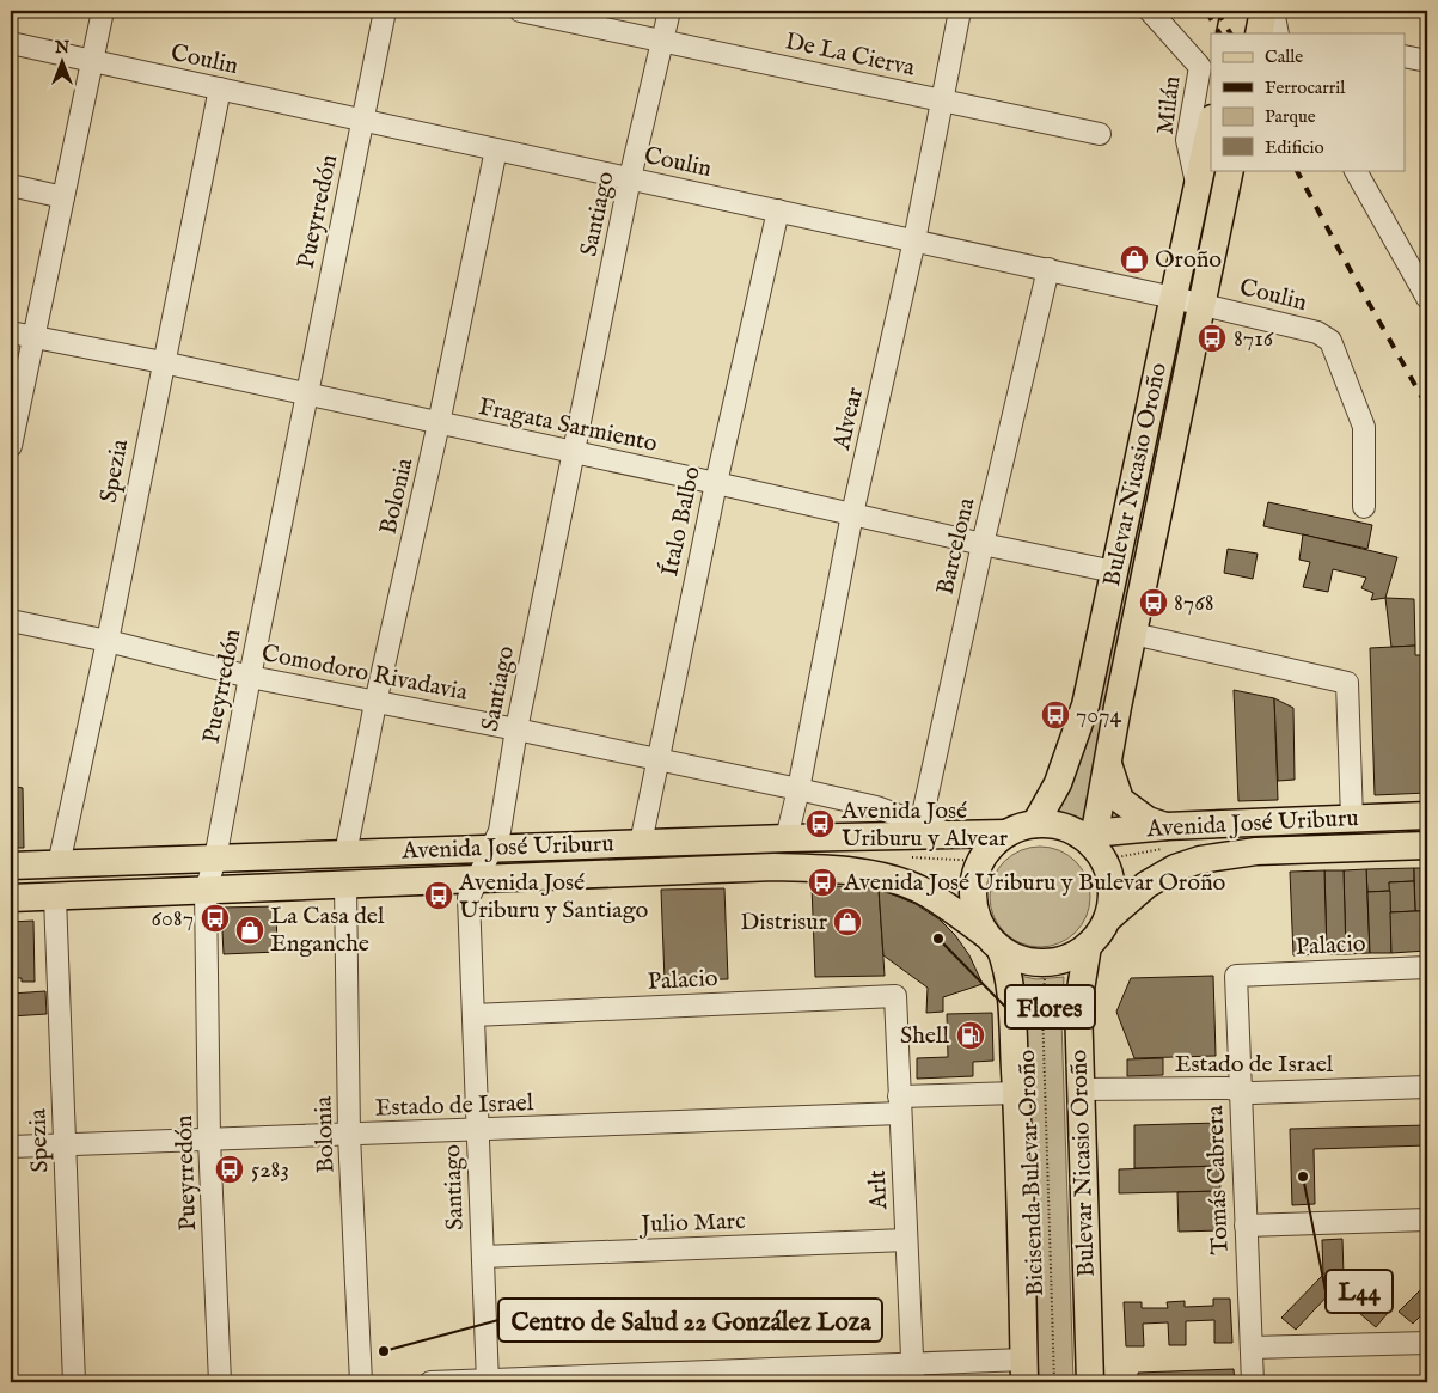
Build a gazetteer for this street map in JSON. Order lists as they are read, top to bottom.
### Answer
{
  "streets": {
    "main road": ["Bulevar Nicasio Oroño", "Avenida José Uriburu"],
    "street": [
      "De La Cierva",
      "Coulin",
      "Milán",
      "Pueyrredón",
      "Santiago",
      "Alvear",
      "Fragata Sarmiento",
      "Spezia",
      "Bolonia",
      "Ítalo Balbo",
      "Barcelona",
      "Comodoro Rivadavia",
      "Palacio",
      "Estado de Israel",
      "Tomás Cabrera",
      "Arlt",
      "Julio Marc"
    ],
    "path": ["Bicisenda Bulevar Oroño"]
  },
  "crossings": [
    ["De La Cierva", "Santiago"],
    ["De La Cierva", "Alvear"],
    ["Coulin", "Pueyrredón"],
    ["Coulin", "Santiago"],
    ["Coulin", "Alvear"],
    ["Coulin", "Spezia"],
    ["Coulin", "Bulevar Nicasio Oroño"],
    ["Coulin", "Bolonia"],
    ["Coulin", "Ítalo Balbo"],
    ["Coulin", "Barcelona"],
    ["Milán", "Bulevar Nicasio Oroño"],
    ["Pueyrredón", "Fragata Sarmiento"],
    ["Pueyrredón", "Comodoro Rivadavia"],
    ["Pueyrredón", "Avenida José Uriburu"],
    ["Pueyrredón", "Estado de Israel"],
    ["Santiago", "Fragata Sarmiento"],
    ["Santiago", "Comodoro Rivadavia"],
    ["Santiago", "Avenida José Uriburu"],
    ["Santiago", "Palacio"],
    ["Santiago", "Estado de Israel"],
    ["Santiago", "Julio Marc"],
    ["Alvear", "Fragata Sarmiento"],
    ["Alvear", "Comodoro Rivadavia"],
    ["Alvear", "Avenida José Uriburu"],
    ["Fragata Sarmiento", "Spezia"],
    ["Fragata Sarmiento", "Bulevar Nicasio Oroño"],
    ["Fragata Sarmiento", "Bolonia"],
    ["Fragata Sarmiento", "Ítalo Balbo"],
    ["Fragata Sarmiento", "Barcelona"],
    ["Spezia", "Comodoro Rivadavia"],
    ["Spezia", "Avenida José Uriburu"],
    ["Spezia", "Estado de Israel"],
    ["Bulevar Nicasio Oroño", "Avenida José Uriburu"],
    ["Bulevar Nicasio Oroño", "Estado de Israel"],
    ["Bulevar Nicasio Oroño", "Bicisenda Bulevar Oroño"],
    ["Bolonia", "Comodoro Rivadavia"],
    ["Bolonia", "Avenida José Uriburu"],
    ["Bolonia", "Estado de Israel"],
    ["Ítalo Balbo", "Comodoro Rivadavia"],
    ["Ítalo Balbo", "Avenida José Uriburu"],
    ["Barcelona", "Comodoro Rivadavia"],
    ["Barcelona", "Avenida José Uriburu"],
    ["Comodoro Rivadavia", "Avenida José Uriburu"],
    ["Avenida José Uriburu", "Bicisenda Bulevar Oroño"],
    ["Palacio", "Tomás Cabrera"],
    ["Palacio", "Arlt"],
    ["Estado de Israel", "Tomás Cabrera"],
    ["Estado de Israel", "Arlt"],
    ["Arlt", "Julio Marc"]
  ],
  "places": {
    "shop": ["Oroño", "Distrisur", "La Casa del Enganche"],
    "bus stop": [
      "8716",
      "8768",
      "7074",
      "Avenida José Uriburu y Alvear",
      "Avenida José Uriburu y Bulevar Oroño",
      "Avenida José Uriburu y Santiago",
      "6087",
      "5283"
    ],
    "other": ["Flores", "L44", "Centro de Salud 22 González Loza"],
    "fuel station": ["Shell"]
  },
  "legend": [
    "Calle",
    "Ferrocarril",
    "Parque",
    "Edificio"
  ],
  "north": "top"
}
